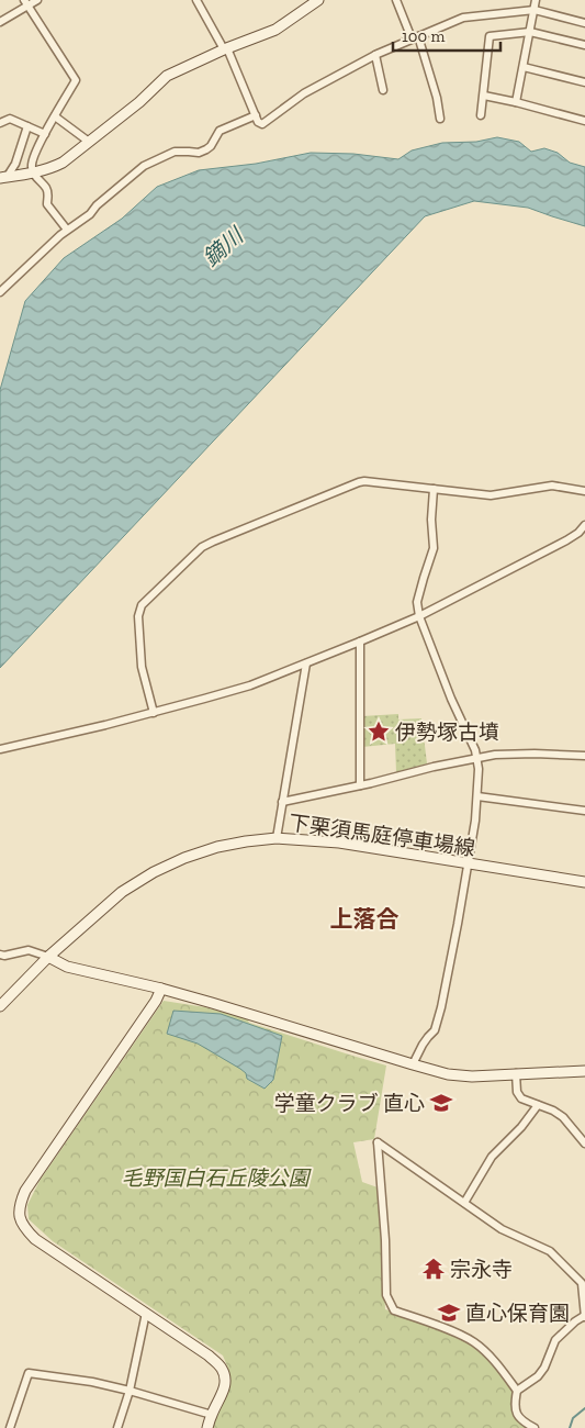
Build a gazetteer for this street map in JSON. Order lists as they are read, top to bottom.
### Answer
{
  "streets": {
    "street": ["下栗須馬庭停車場線"]
  },
  "districts": ["上落合"],
  "water": ["鏑川"],
  "parks": ["毛野国白石丘陵公園"],
  "places": {
    "place": ["伊勢塚古墳"],
    "school or university": ["学童クラブ 直心", "直心保育園"],
    "temple": ["宗永寺"]
  },
  "scale_bar": "100 m"
}
